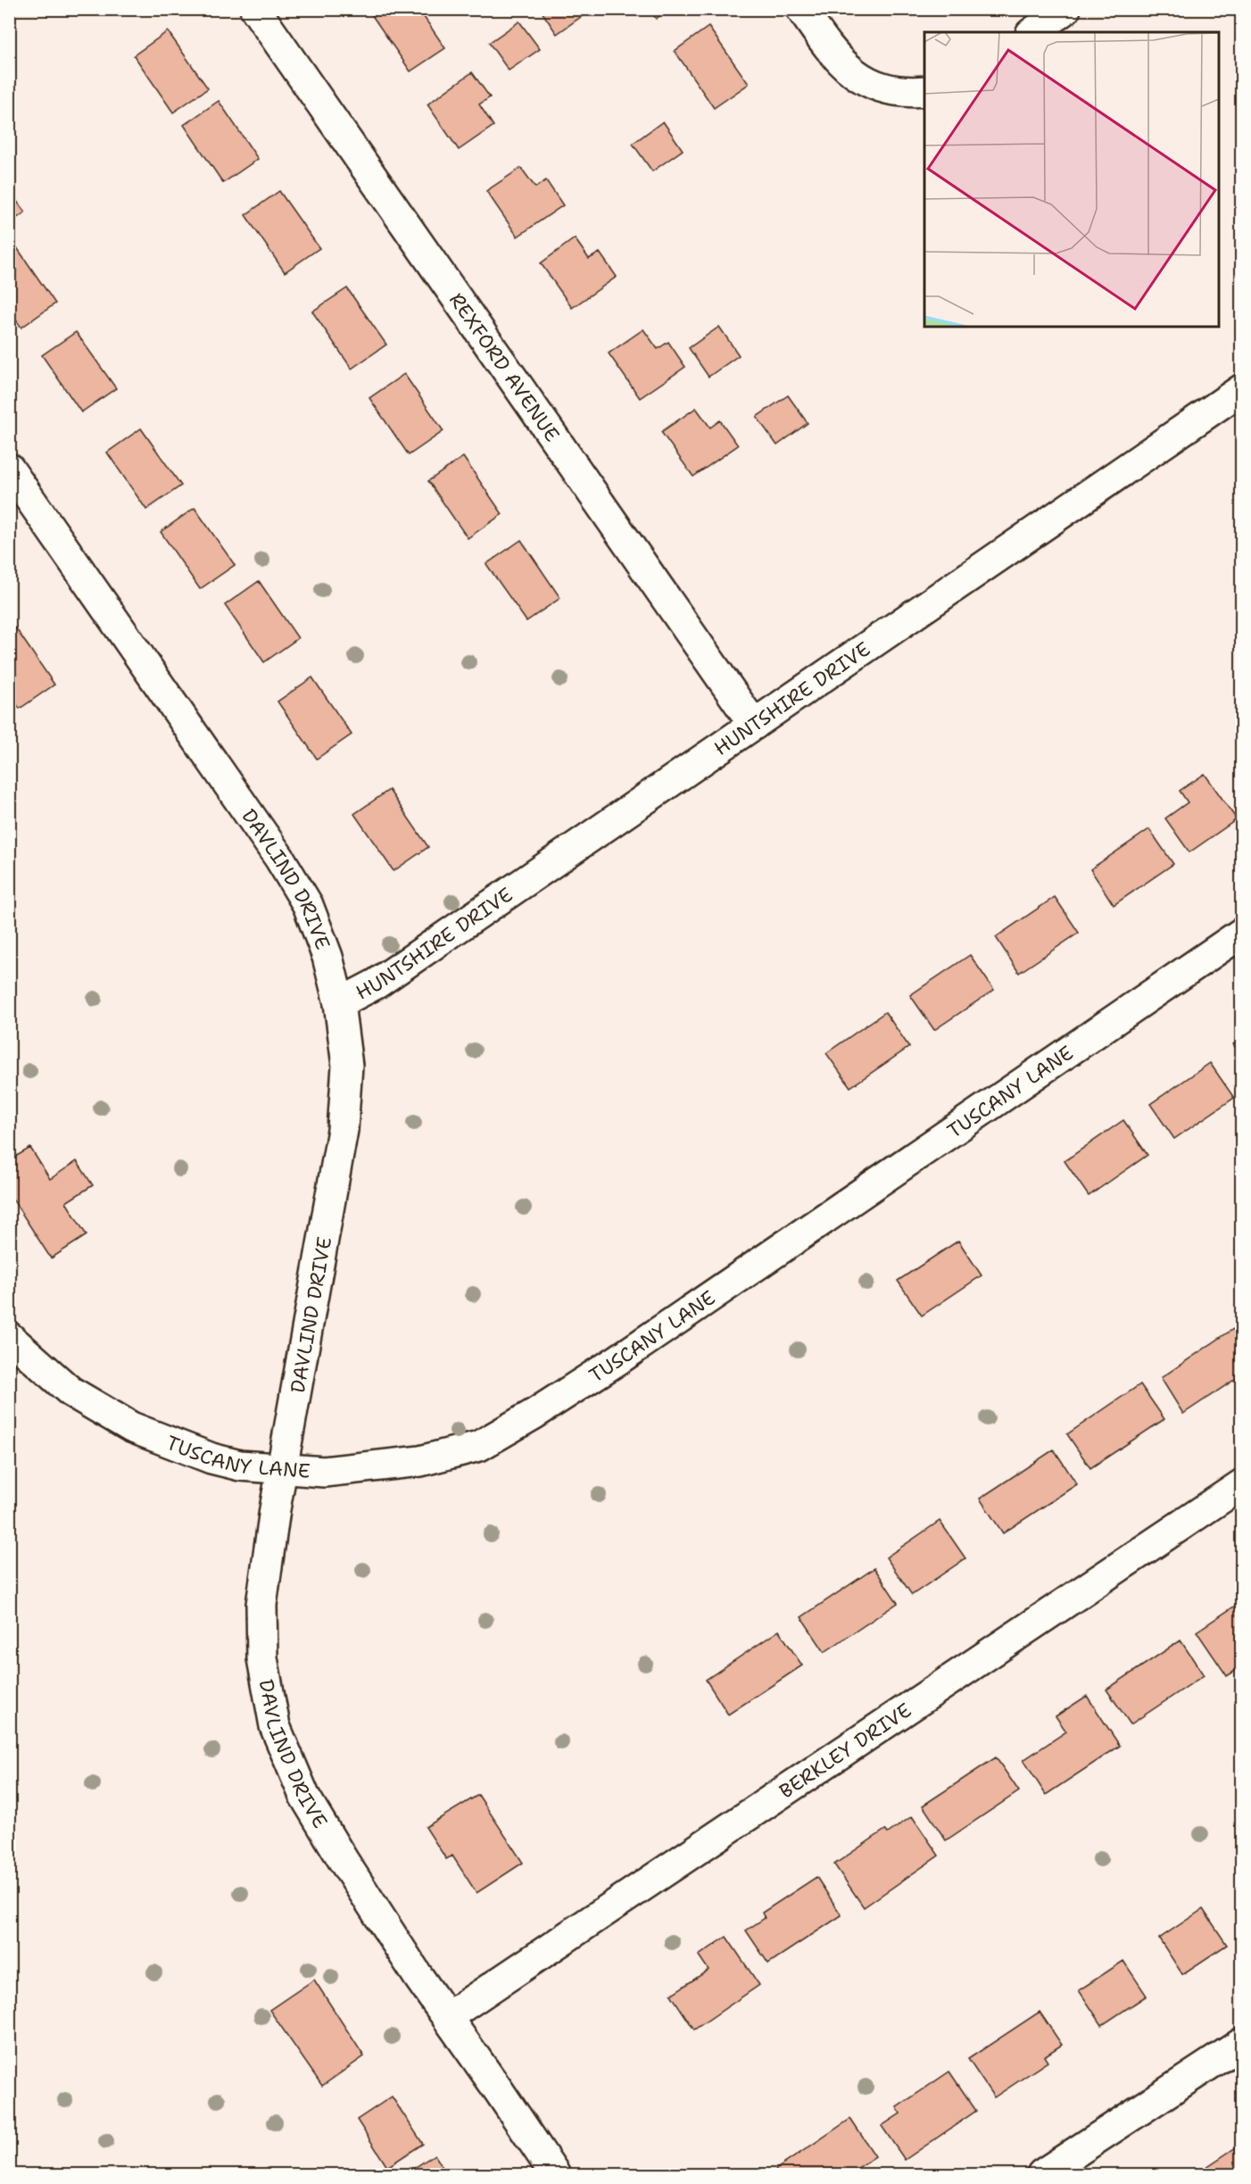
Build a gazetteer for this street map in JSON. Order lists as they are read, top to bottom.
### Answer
{
  "streets": {
    "street": [
      "REXFORD AVENUE",
      "HUNTSHIRE DRIVE",
      "DAVLIND DRIVE",
      "TUSCANY LANE",
      "BERKLEY DRIVE"
    ]
  },
  "crossings": [
    ["REXFORD AVENUE", "HUNTSHIRE DRIVE"],
    ["HUNTSHIRE DRIVE", "DAVLIND DRIVE"],
    ["DAVLIND DRIVE", "TUSCANY LANE"],
    ["DAVLIND DRIVE", "BERKLEY DRIVE"]
  ]
}
